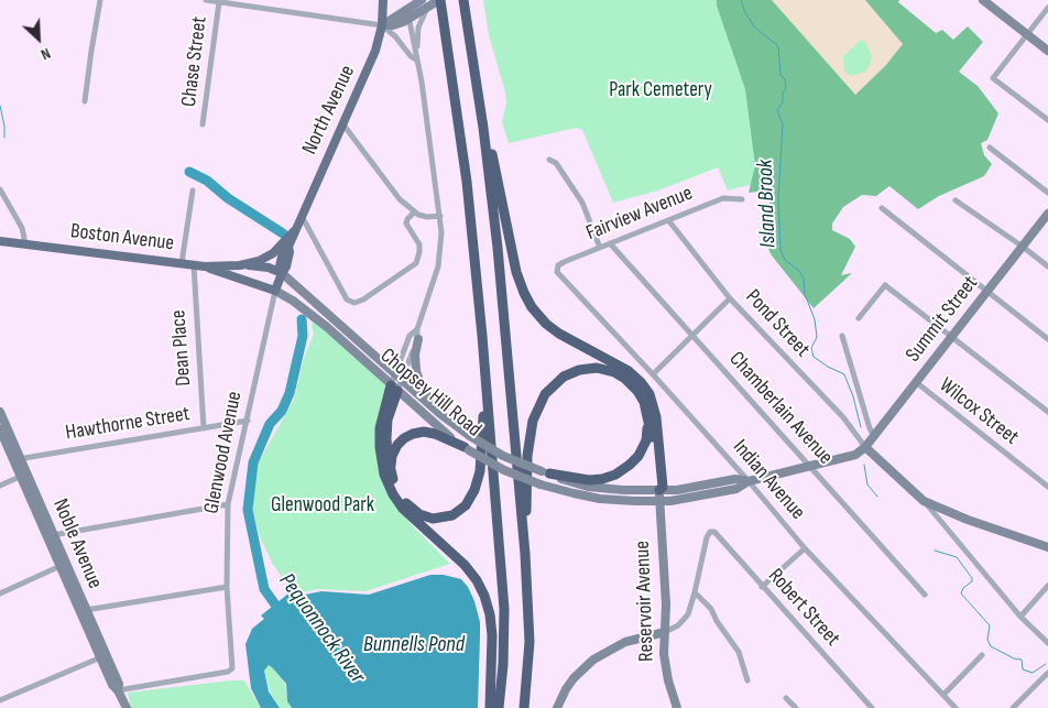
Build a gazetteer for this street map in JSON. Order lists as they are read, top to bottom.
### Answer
{
  "streets": {
    "main road": [
      "North Avenue",
      "Boston Avenue",
      "Summit Street",
      "Chopsey Hill Road",
      "Glenwood Avenue",
      "Noble Avenue",
      "Reservoir Avenue"
    ],
    "street": [
      "Chase Street",
      "Fairview Avenue",
      "Pond Street",
      "Dean Place",
      "Chamberlain Avenue",
      "Wilcox Street",
      "Hawthorne Street",
      "Indian Avenue",
      "Robert Street"
    ]
  },
  "crossings": [
    ["North Avenue", "Glenwood Avenue"],
    ["Fairview Avenue", "Pond Street"],
    ["Fairview Avenue", "Chamberlain Avenue"],
    ["Fairview Avenue", "Indian Avenue"],
    ["Boston Avenue", "Dean Place"],
    ["Boston Avenue", "Chopsey Hill Road"],
    ["Summit Street", "Pond Street"],
    ["Summit Street", "Chopsey Hill Road"],
    ["Summit Street", "Wilcox Street"],
    ["Pond Street", "Chopsey Hill Road"],
    ["Dean Place", "Hawthorne Street"],
    ["Chopsey Hill Road", "Chamberlain Avenue"],
    ["Chopsey Hill Road", "Glenwood Avenue"],
    ["Chopsey Hill Road", "Indian Avenue"],
    ["Chopsey Hill Road", "Reservoir Avenue"],
    ["Hawthorne Street", "Glenwood Avenue"],
    ["Hawthorne Street", "Noble Avenue"],
    ["Glenwood Avenue", "Noble Avenue"]
  ],
  "water": ["Island Brook", "Pequonnock River", "Bunnells Pond"],
  "parks": ["Park Cemetery", "Glenwood Park"],
  "north": "bottom right"
}
